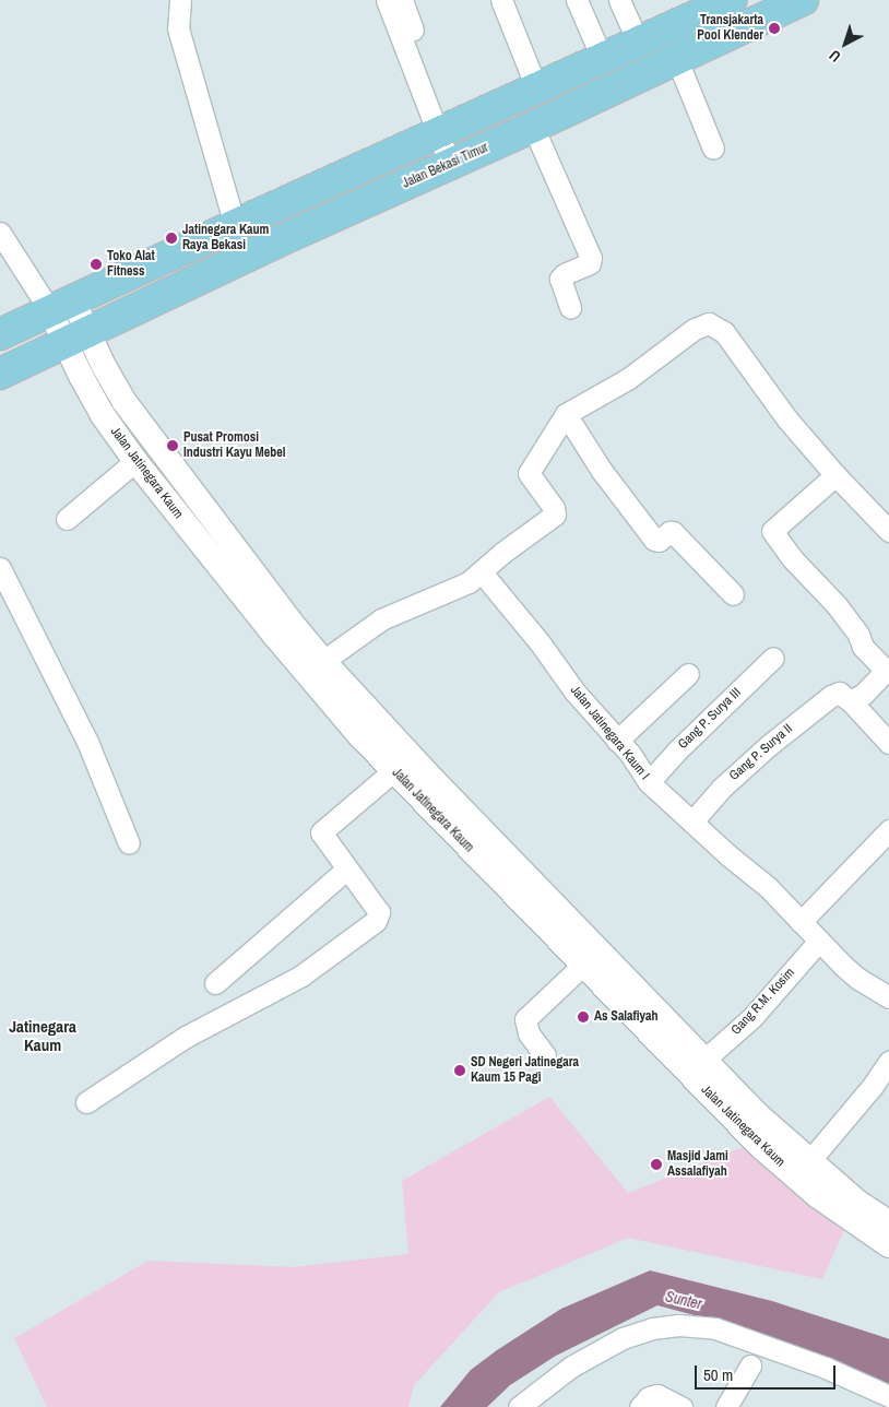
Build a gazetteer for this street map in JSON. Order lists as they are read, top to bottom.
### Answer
{
  "streets": {
    "main road": ["Jalan Bekasi Timur"],
    "street": [
      "Jalan Jatinegara Kaum",
      "Gang P. Surya III",
      "Jalan Jatinegara Kaum I",
      "Gang P. Surya II",
      "Gang R.M. Kosim"
    ]
  },
  "crossings": [
    ["Jalan Bekasi Timur", "Jalan Jatinegara Kaum"],
    ["Jalan Jatinegara Kaum", "Gang R.M. Kosim"],
    ["Gang P. Surya III", "Jalan Jatinegara Kaum I"],
    ["Jalan Jatinegara Kaum I", "Gang P. Surya II"],
    ["Jalan Jatinegara Kaum I", "Gang R.M. Kosim"]
  ],
  "districts": ["Jatinegara Kaum"],
  "water": ["Sunter"],
  "places": [
    "Transjakarta Pool Klender",
    "Jatinegara Kaum Raya Bekasi",
    "Toko Alat Fitness",
    "Pusat Promosi Industri Kayu Mebel",
    "As Salafiyah",
    "SD Negeri Jatinegara Kaum 15 Pagi",
    "Masjid Jami Assalafiyah"
  ],
  "scale_bar": "50 m",
  "north": "bottom left"
}
